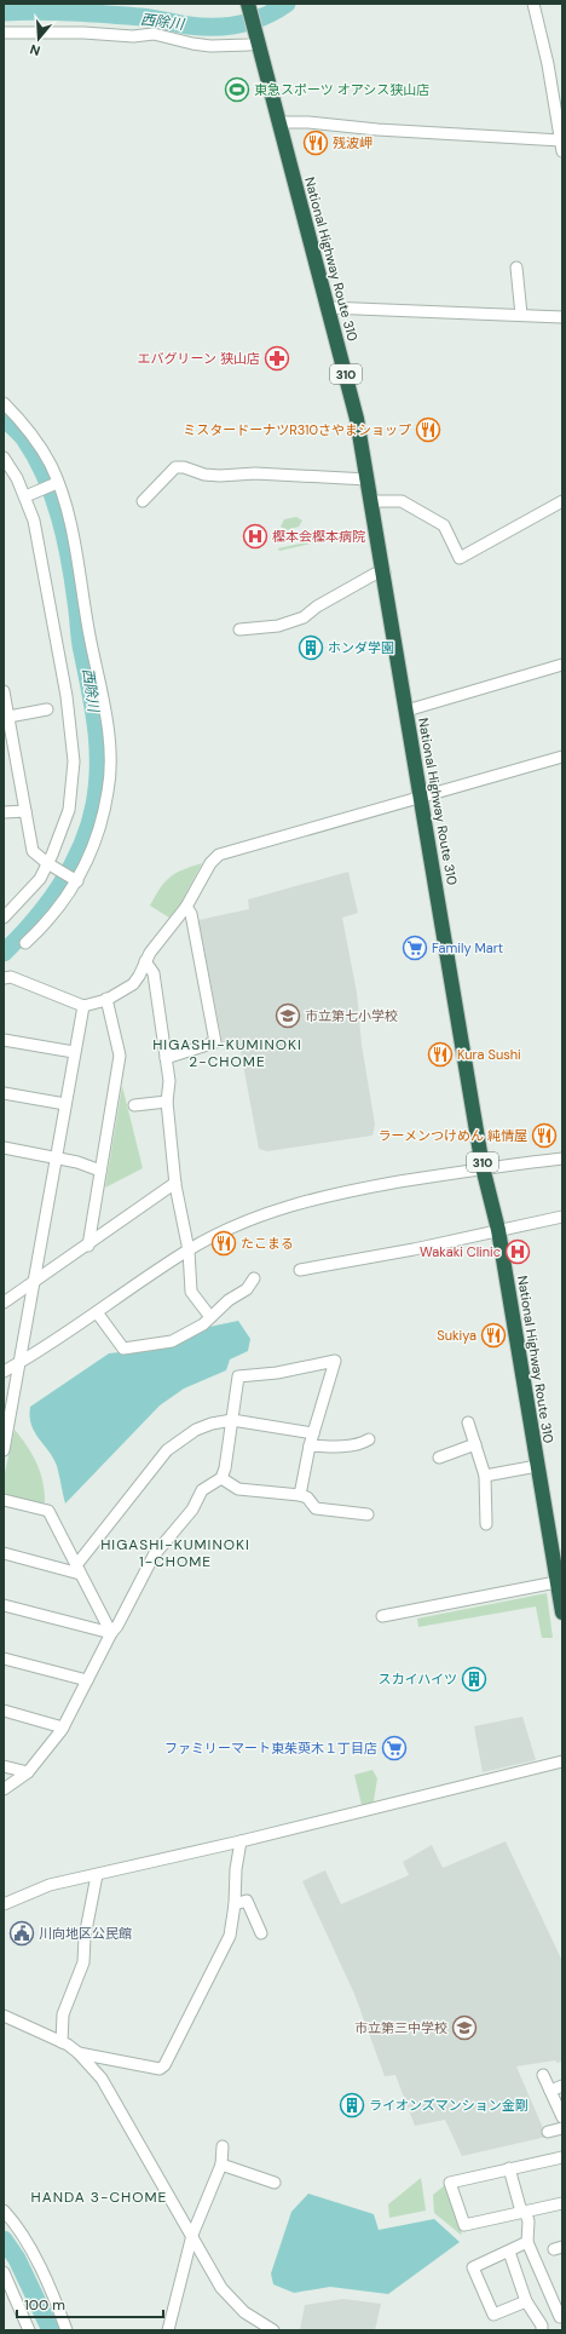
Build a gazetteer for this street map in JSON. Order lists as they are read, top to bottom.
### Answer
{
  "streets": {
    "highway": ["National Highway Route 310", "310"]
  },
  "districts": ["HIGASHI-KUMINOKI 2-CHOME", "HIGASHI-KUMINOKI 1-CHOME", "HANDA 3-CHOME"],
  "water": ["西除川"],
  "places": {
    "sports": ["東急スポーツ オアシス狭山店"],
    "restaurant": [
      "残波岬",
      "ミスタードーナツR310さやまショップ",
      "Kura Sushi",
      "ラーメンつけめん 純情屋",
      "たこまる",
      "Sukiya"
    ],
    "pharmacy": ["エバグリーン 狭山店"],
    "hospital": ["樫本会樫本病院", "Wakaki Clinic"],
    "building": ["ホンダ学園", "スカイハイツ", "ライオンズマンション金剛"],
    "supermarket": ["Family Mart", "ファミリーマート東茱萸木１丁目店"],
    "school or university": ["市立第七小学校", "市立第三中学校"],
    "public building": ["川向地区公民館"]
  },
  "scale_bar": "100 m",
  "north": "bottom"
}
